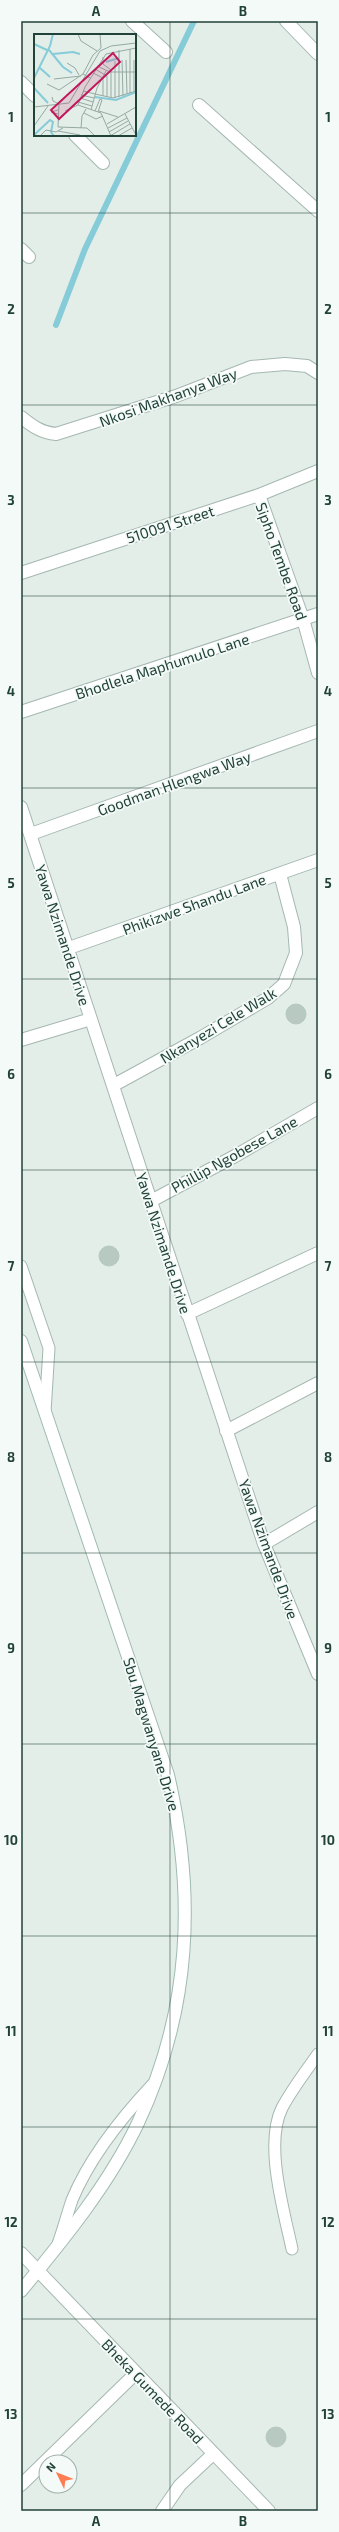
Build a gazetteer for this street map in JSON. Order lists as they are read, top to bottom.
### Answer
{
  "streets": {
    "street": [
      "Nkosi Makhanya Way",
      "510091 Street",
      "Sipho Tembe Road",
      "Bhodlela Maphumulo Lane",
      "Goodman Hlengwa Way",
      "Phikizwe Shandu Lane",
      "Yawa Nzimande Drive",
      "Nkanyezi Cele Walk",
      "Phillip Ngobese Lane",
      "Sbu Magwanyane Drive",
      "Bheka Gumede Road"
    ]
  },
  "crossings": [
    ["510091 Street", "Sipho Tembe Road"],
    ["Sipho Tembe Road", "Bhodlela Maphumulo Lane"],
    ["Goodman Hlengwa Way", "Yawa Nzimande Drive"],
    ["Phikizwe Shandu Lane", "Yawa Nzimande Drive"],
    ["Phikizwe Shandu Lane", "Nkanyezi Cele Walk"],
    ["Yawa Nzimande Drive", "Nkanyezi Cele Walk"],
    ["Yawa Nzimande Drive", "Phillip Ngobese Lane"],
    ["Sbu Magwanyane Drive", "Bheka Gumede Road"]
  ],
  "north": "top left",
  "grid": {
    "columns": ["A", "B"],
    "rows": [
      "1",
      "2",
      "3",
      "4",
      "5",
      "6",
      "7",
      "8",
      "9",
      "10",
      "11",
      "12",
      "13"
    ]
  }
}
